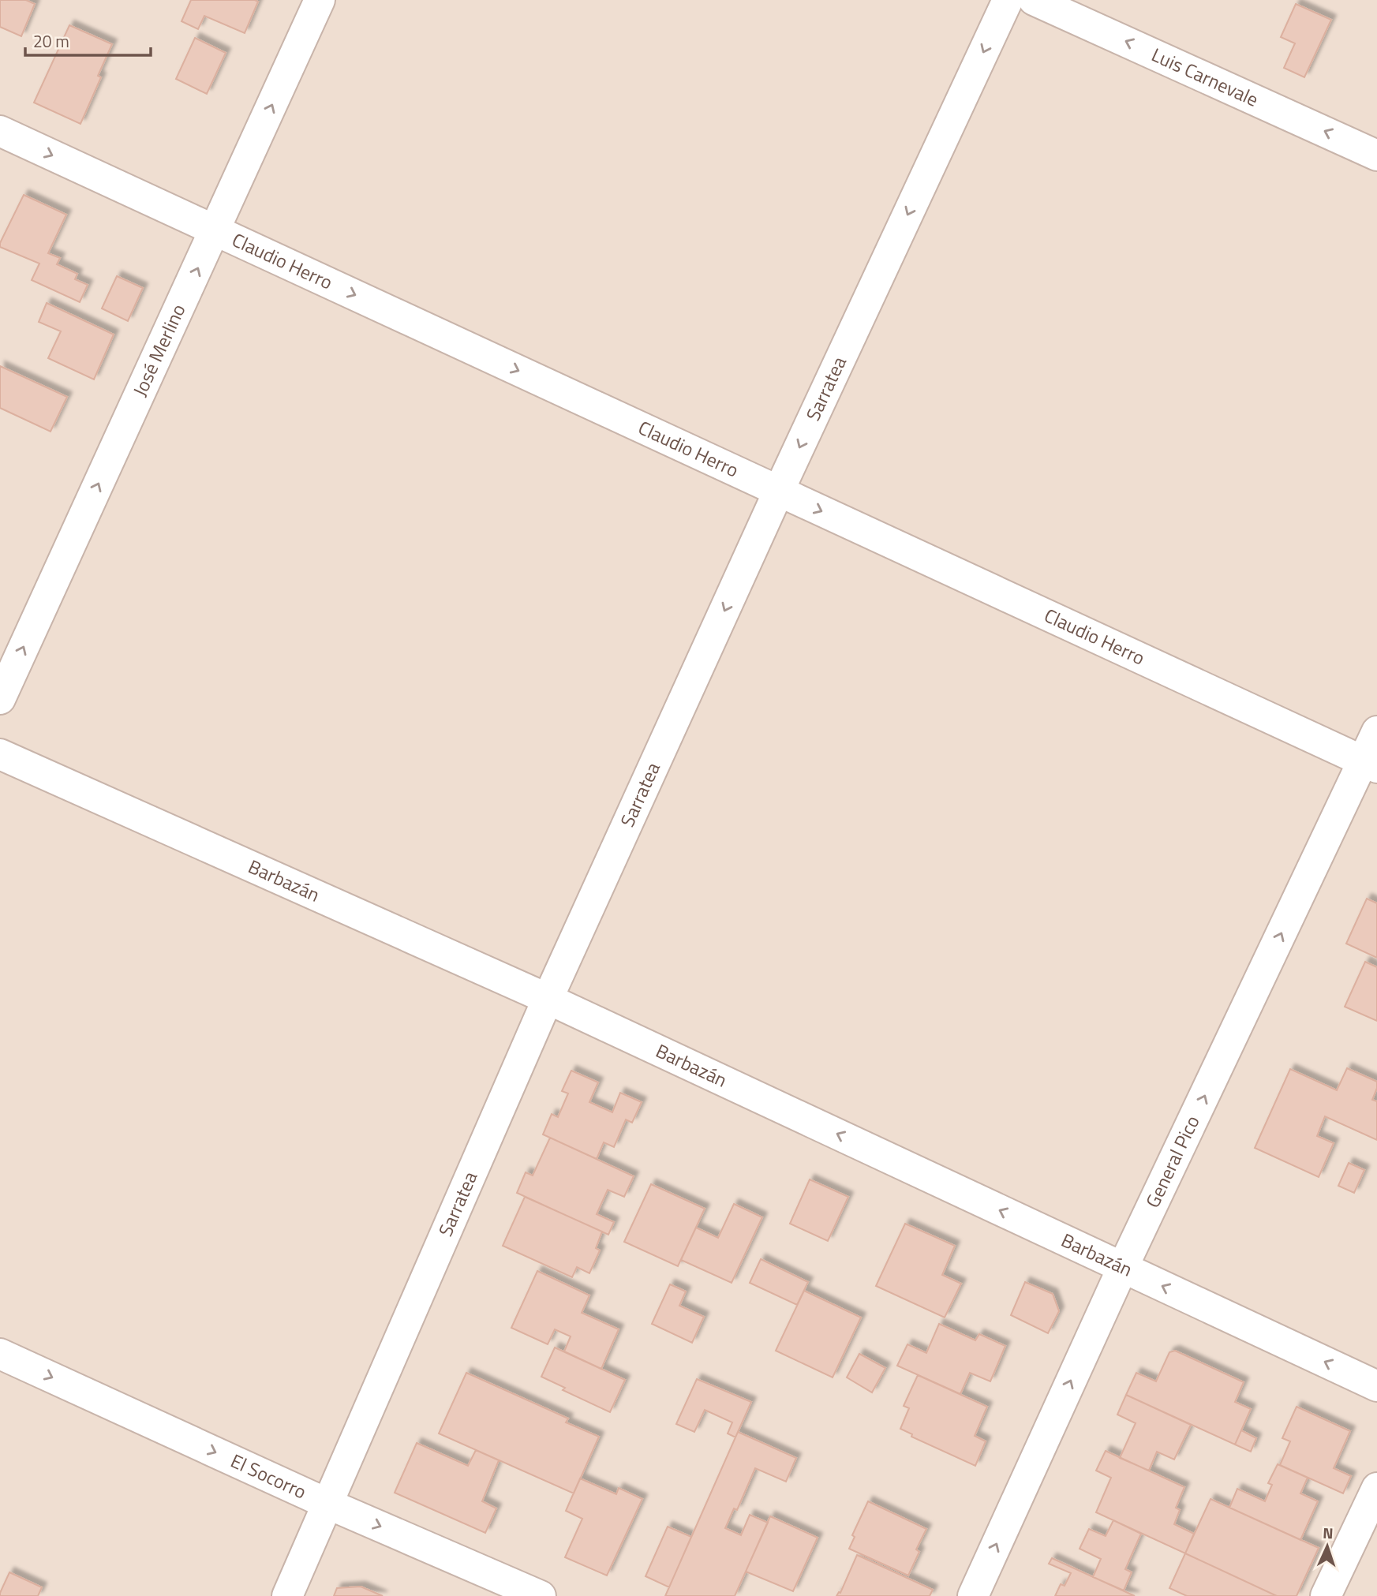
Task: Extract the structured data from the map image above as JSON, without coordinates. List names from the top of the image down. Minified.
{"streets":{"street":["Luis Carnevale","Claudio Herro","José Merlino","Sarratea","Barbazán","General Pico","El Socorro"]},"crossings":[["Claudio Herro","José Merlino"],["Claudio Herro","Sarratea"],["Claudio Herro","General Pico"],["Sarratea","Barbazán"],["Sarratea","El Socorro"],["Barbazán","General Pico"]],"one_way":["Luis Carnevale","Claudio Herro","José Merlino","Sarratea","Barbazán","General Pico","El Socorro"],"scale_bar":"20 m","north":"top"}
